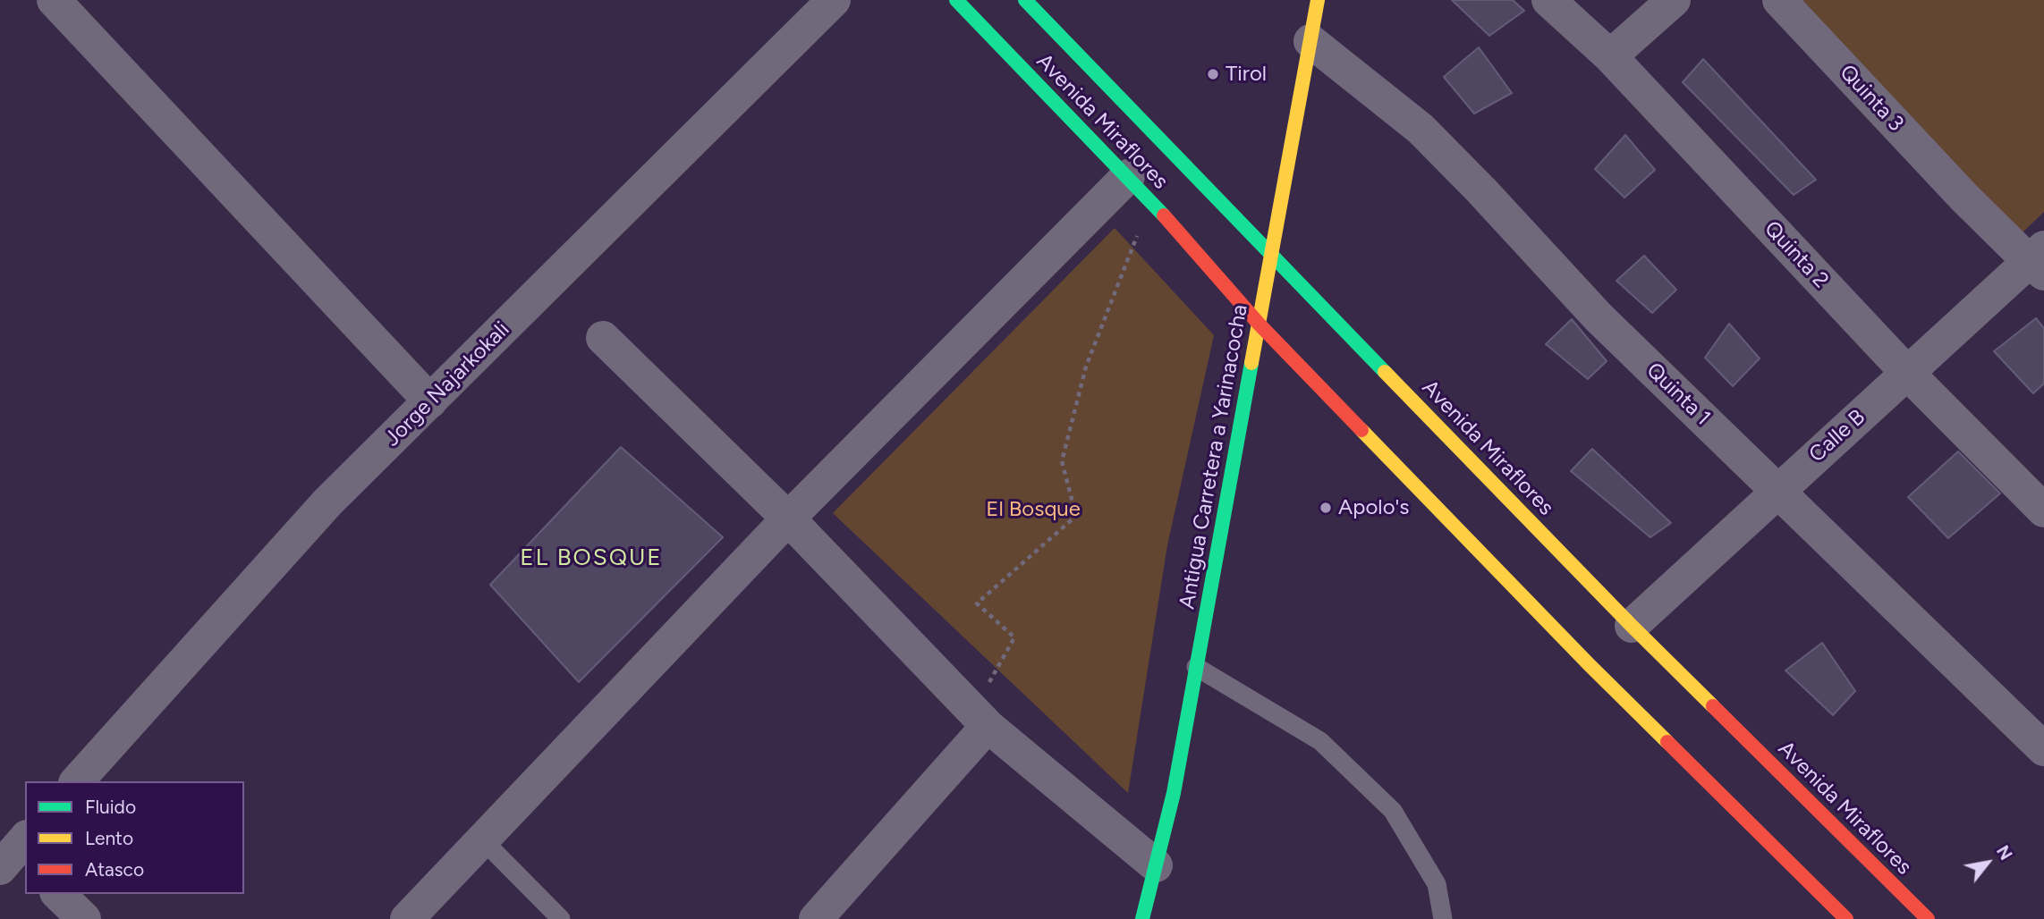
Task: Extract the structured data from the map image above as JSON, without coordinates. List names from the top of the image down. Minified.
{"streets":{"street":["Quinta 3","Avenida Miraflores","Quinta 2","Jorge Najarkokali","Quinta 1","Calle B","Antigua Carretera a Yarinacocha"]},"crossings":[["Quinta 3","Calle B"],["Avenida Miraflores","Calle B"],["Avenida Miraflores","Antigua Carretera a Yarinacocha"],["Quinta 2","Calle B"],["Quinta 1","Calle B"],["Quinta 1","Antigua Carretera a Yarinacocha"]],"districts":["EL BOSQUE"],"parks":["El Bosque"],"places":["Tirol","Apolo's"],"legend":["Fluido","Lento","Atasco"],"north":"top right"}
